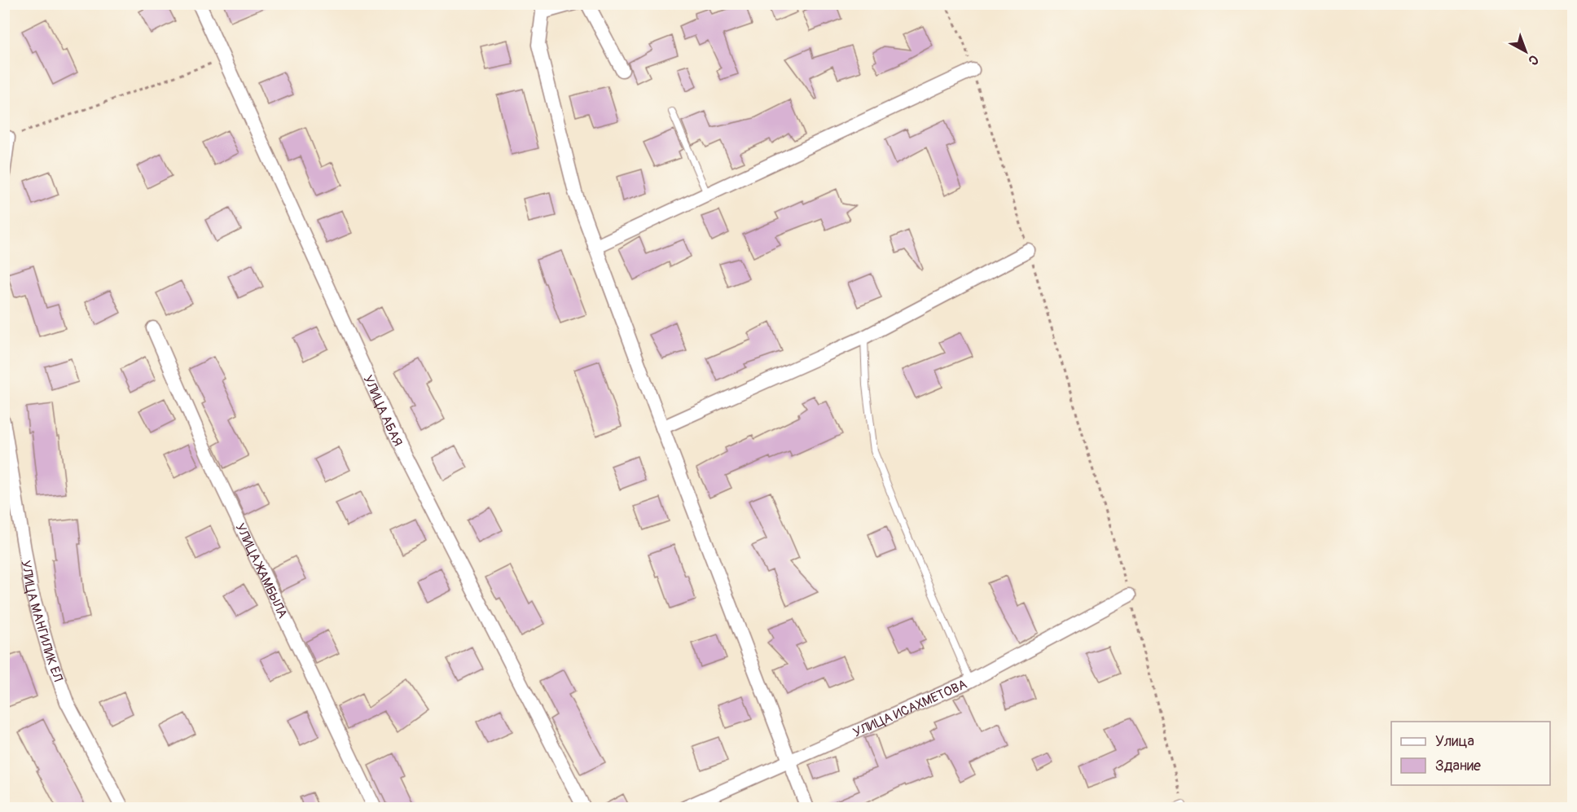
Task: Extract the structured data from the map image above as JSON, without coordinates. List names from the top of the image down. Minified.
{"streets":{"street":["УЛИЦА АБАЯ","УЛИЦА ЖАМБЫЛА","УЛИЦА МАНГИЛИК ЕЛ","УЛИЦА ИСАХМЕТОВА"]},"legend":["Улица","Здание"],"north":"bottom right"}
